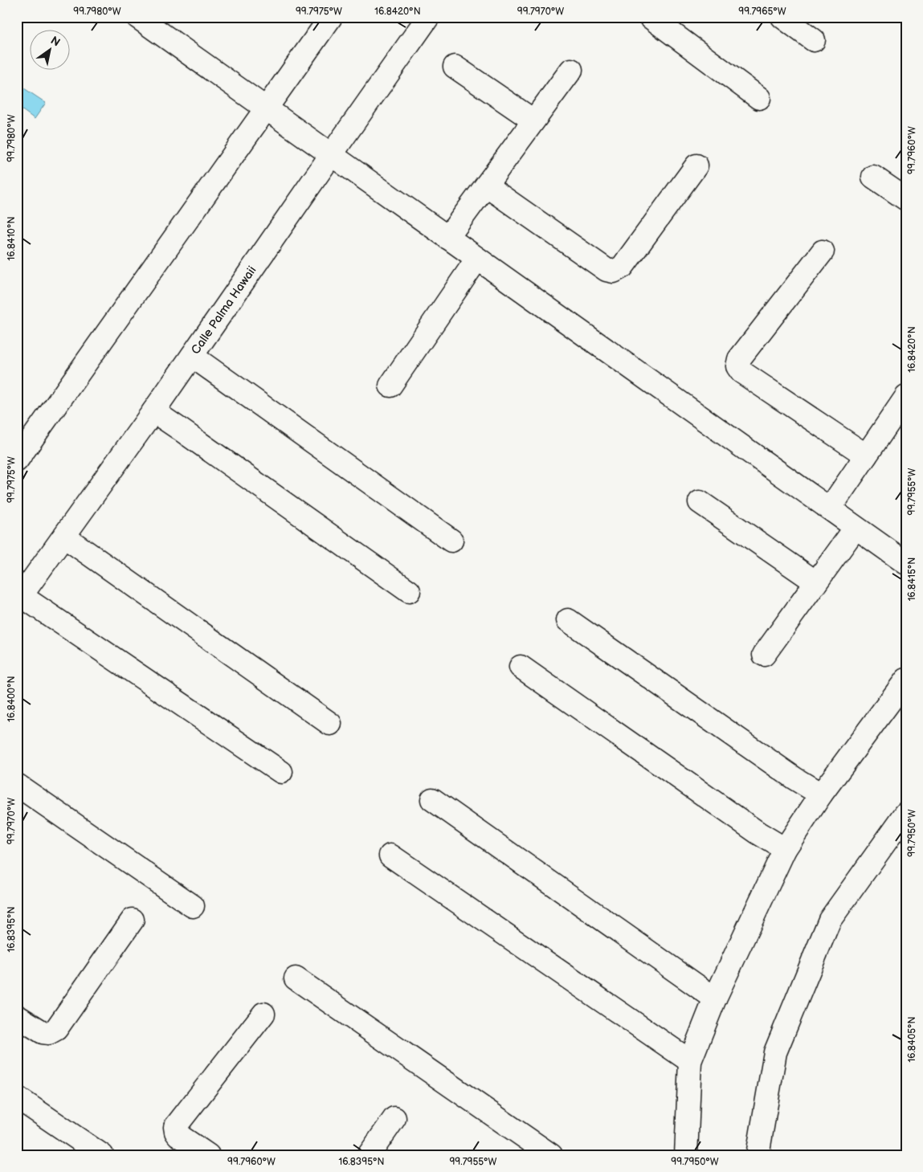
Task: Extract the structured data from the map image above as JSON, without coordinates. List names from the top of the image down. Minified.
{"streets":{"street":["Calle Palma Hawaii"]},"north":"top right","coordinates":["99.7980°W","99.7975°W","16.8420°N","99.7970°W","99.7965°W","99.7960°W","16.8410°N","99.7955°W","16.8415°N","16.8400°N","99.7950°W","16.8395°N","16.8405°N"]}
